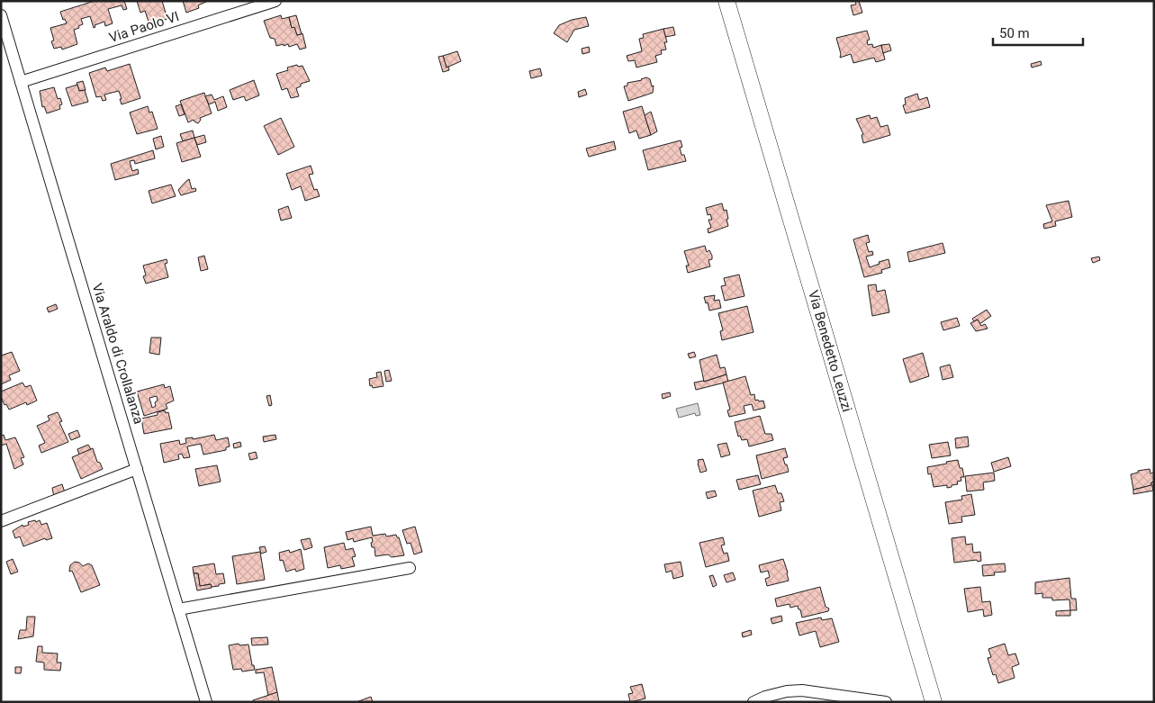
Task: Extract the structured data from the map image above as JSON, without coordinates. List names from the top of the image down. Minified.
{"streets":{"street":["Via Paolo VI","Via Benedetto Leuzzi","Via Araldo di Crollalanza"]},"crossings":[["Via Paolo VI","Via Araldo di Crollalanza"]],"scale_bar":"50 m"}
